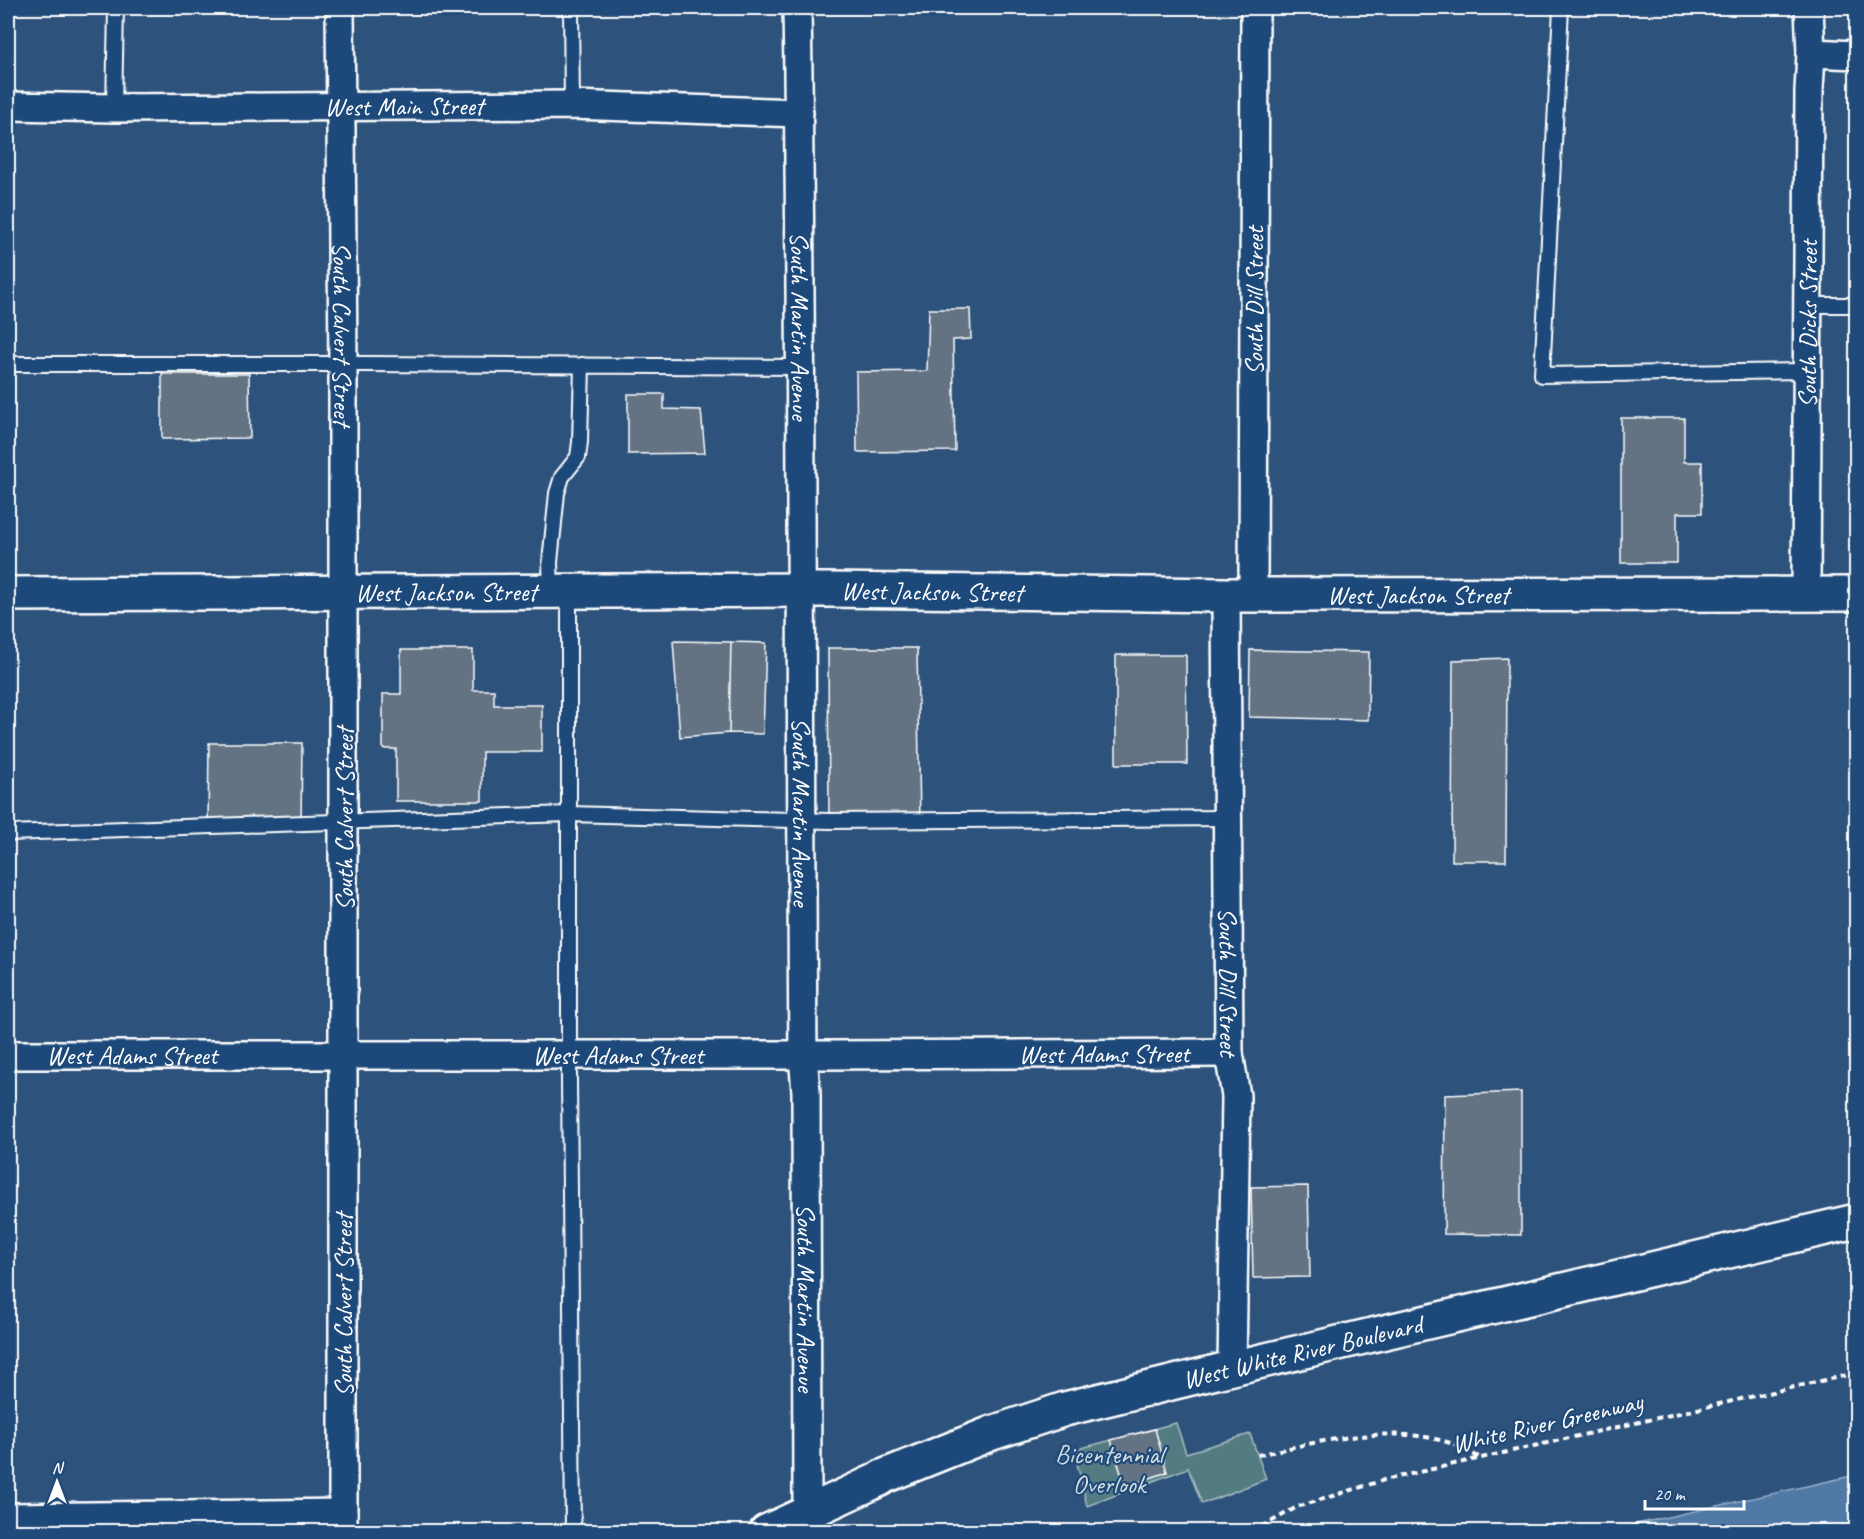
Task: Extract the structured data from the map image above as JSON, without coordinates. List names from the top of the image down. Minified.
{"streets":{"main road":["West Jackson Street","West White River Boulevard"],"street":["West Main Street","South Dill Street","South Dicks Street","South Martin Avenue","South Calvert Street","West Adams Street"],"path":["White River Greenway"]},"crossings":[["West Main Street","South Martin Avenue"],["West Main Street","South Calvert Street"],["South Dill Street","West Jackson Street"],["South Dill Street","West Adams Street"],["South Dill Street","West White River Boulevard"],["South Dicks Street","West Jackson Street"],["South Martin Avenue","West Jackson Street"],["South Martin Avenue","West Adams Street"],["South Martin Avenue","West White River Boulevard"],["South Calvert Street","West Jackson Street"],["South Calvert Street","West Adams Street"]],"parks":["Bicentennial Overlook"],"scale_bar":"20 m","north":"top"}
